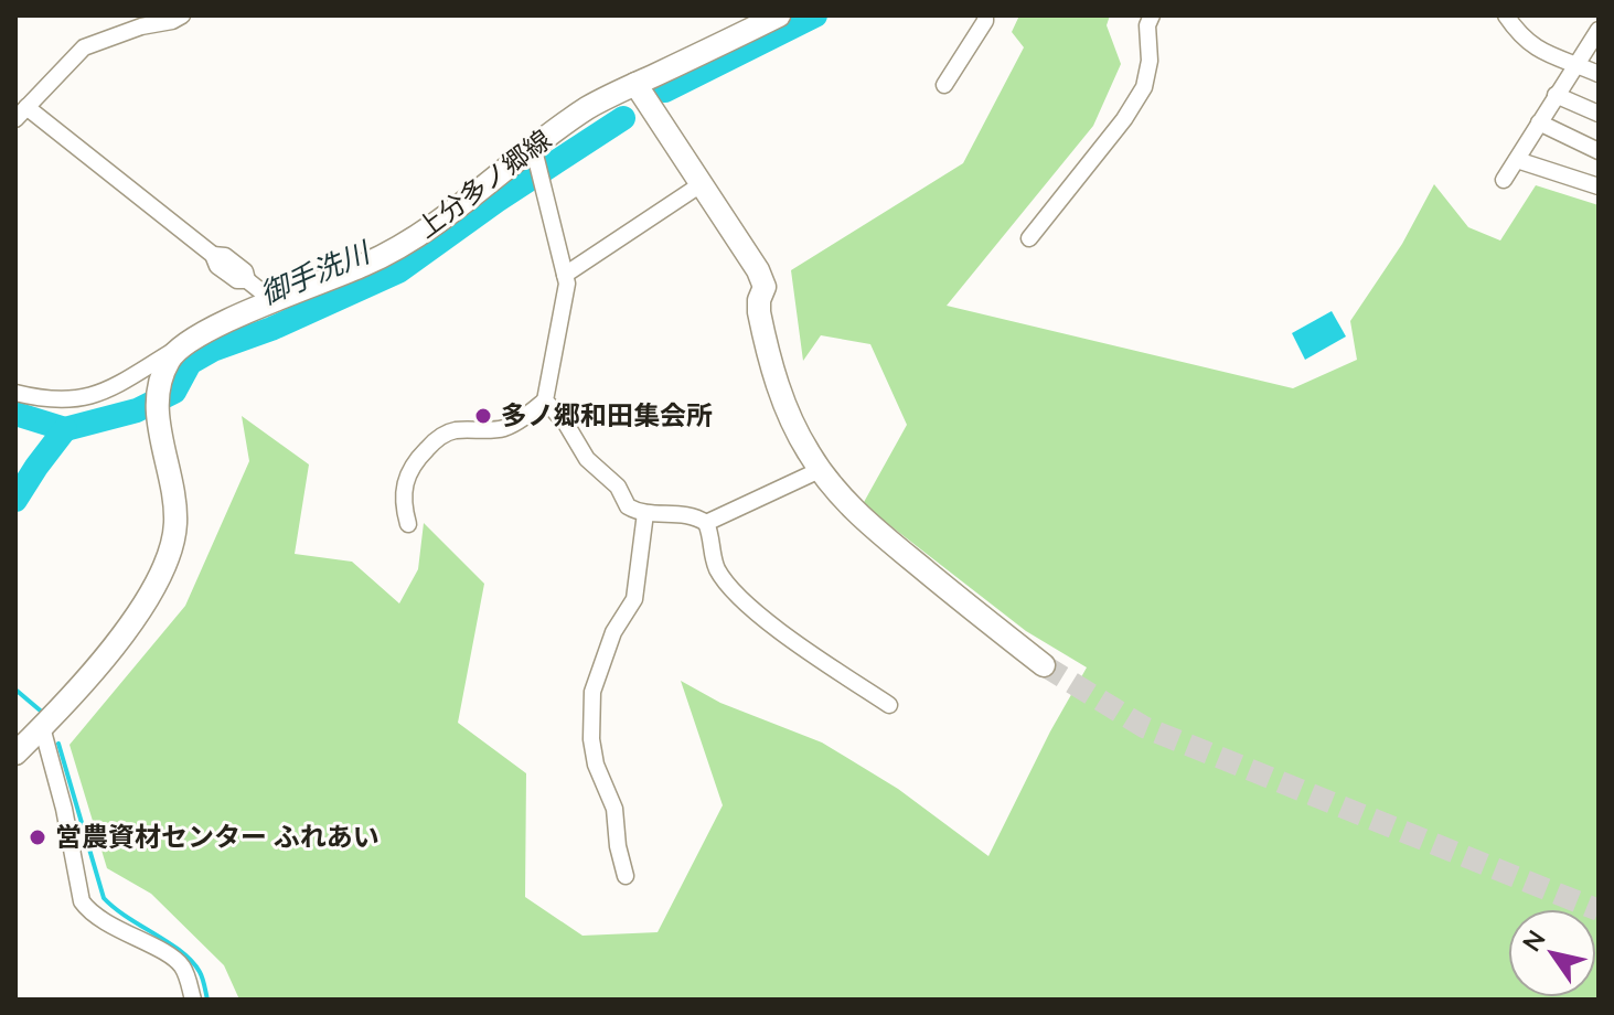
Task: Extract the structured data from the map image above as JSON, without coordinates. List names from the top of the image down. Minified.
{"streets":{"main road":["上分多ノ郷線"]},"water":["御手洗川"],"places":["多ノ郷和田集会所","営農資材センター ふれあい"],"north":"top left"}
